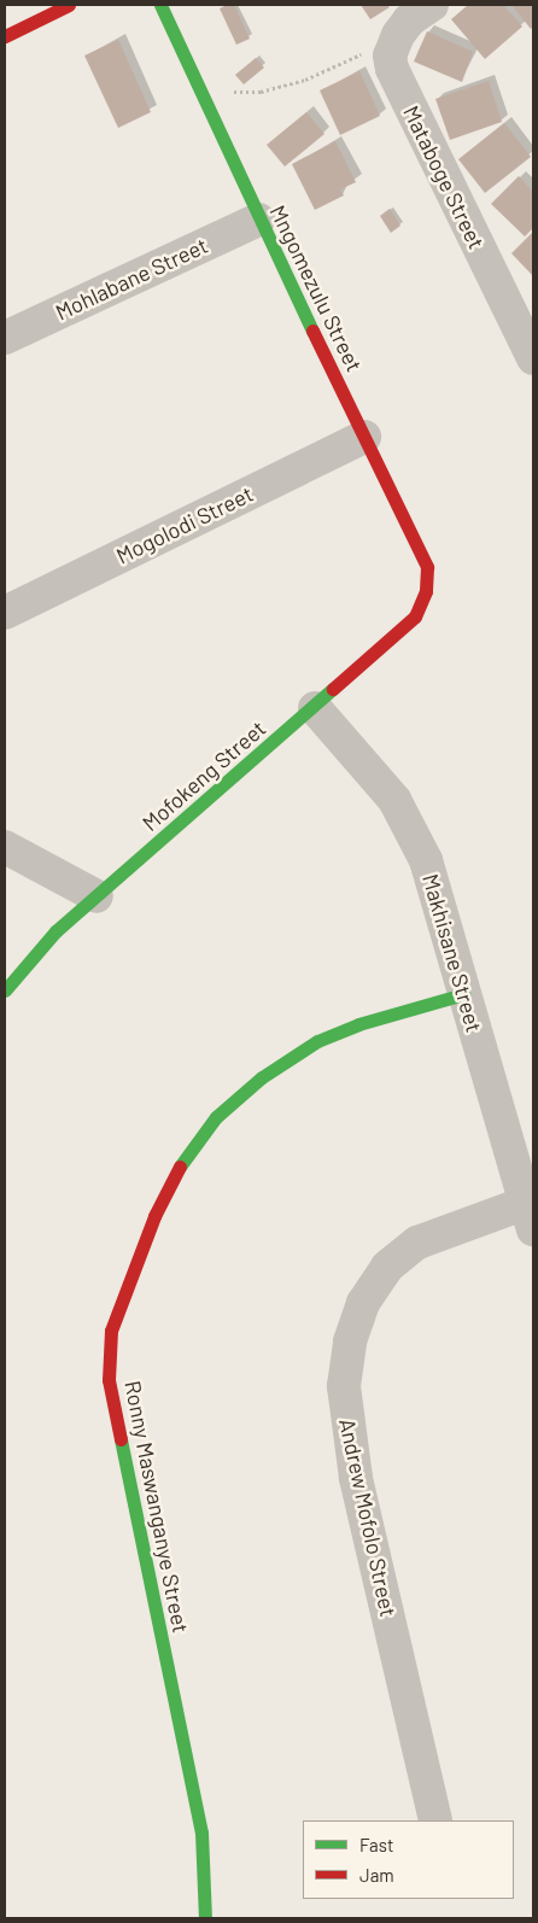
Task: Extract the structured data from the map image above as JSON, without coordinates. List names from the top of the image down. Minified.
{"streets":{"street":["Mataboge Street","Mohlabane Street","Mngomezulu Street","Mogolodi Street","Mofokeng Street","Makhisane Street","Ronny Maswanganye Street","Andrew Mofolo Street"]},"crossings":[["Mohlabane Street","Mngomezulu Street"],["Mngomezulu Street","Mogolodi Street"],["Mngomezulu Street","Mofokeng Street"],["Mofokeng Street","Makhisane Street"],["Makhisane Street","Ronny Maswanganye Street"],["Makhisane Street","Andrew Mofolo Street"]],"legend":["Fast","Jam"]}
